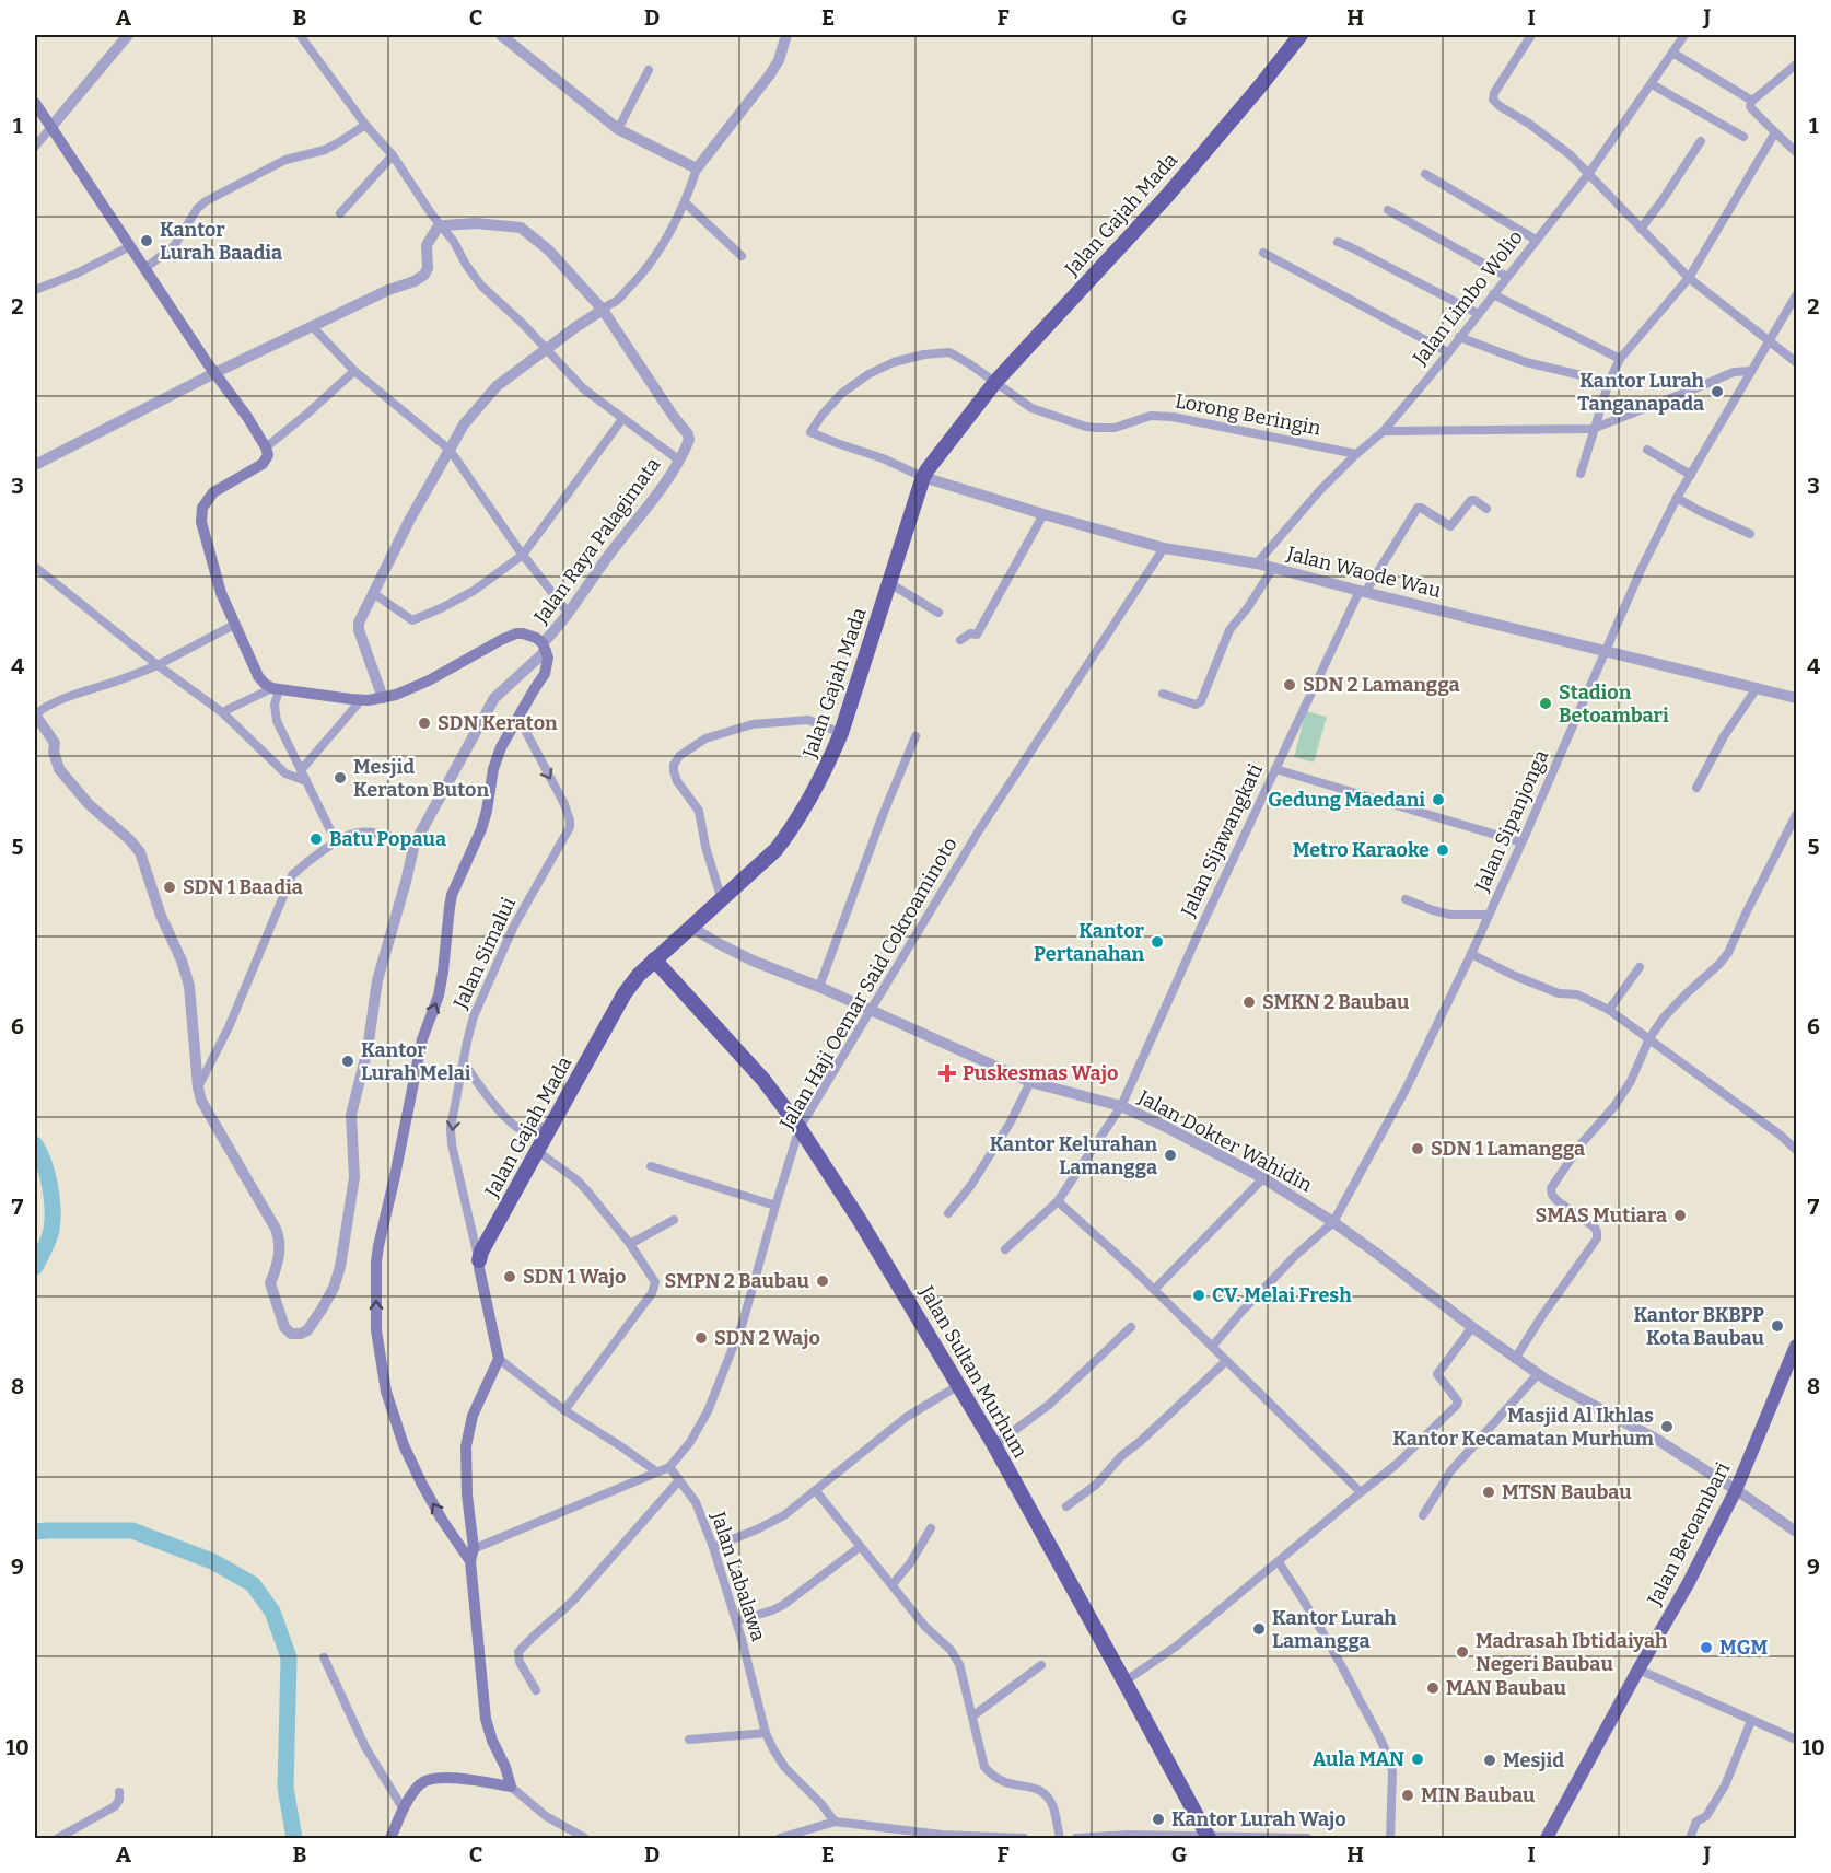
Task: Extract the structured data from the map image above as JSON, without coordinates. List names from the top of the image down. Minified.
{"streets":{"highway":["Jalan Gajah Mada","Jalan Sultan Murhum"],"main road":["Jalan Betoambari"],"street":["Jalan Limbo Wolio","Lorong Beringin","Jalan Raya Palagimata","Jalan Waode Wau","Jalan Sipanjonga","Jalan Sijawangkati","Jalan Simalui","Jalan Haji Oemar Said Cokroaminoto","Jalan Dokter Wahidin","Jalan Labalawa"]},"crossings":[["Jalan Gajah Mada","Lorong Beringin"],["Jalan Gajah Mada","Jalan Waode Wau"],["Jalan Gajah Mada","Jalan Simalui"],["Jalan Gajah Mada","Jalan Dokter Wahidin"],["Jalan Gajah Mada","Jalan Sultan Murhum"],["Jalan Limbo Wolio","Lorong Beringin"],["Jalan Limbo Wolio","Jalan Waode Wau"],["Lorong Beringin","Jalan Waode Wau"],["Jalan Waode Wau","Jalan Sipanjonga"],["Jalan Waode Wau","Jalan Sijawangkati"],["Jalan Waode Wau","Jalan Haji Oemar Said Cokroaminoto"],["Jalan Sipanjonga","Jalan Dokter Wahidin"],["Jalan Sijawangkati","Jalan Dokter Wahidin"],["Jalan Haji Oemar Said Cokroaminoto","Jalan Dokter Wahidin"],["Jalan Haji Oemar Said Cokroaminoto","Jalan Sultan Murhum"],["Jalan Haji Oemar Said Cokroaminoto","Jalan Labalawa"],["Jalan Dokter Wahidin","Jalan Betoambari"]],"one_way":["Jalan Simalui"],"places":{"other":["Kantor Lurah Baadia","Kantor Lurah Tanganapada","SDN 2 Lamangga","Stadion Betoambari","SDN Keraton","Mesjid Keraton Buton","Gedung Maedani","Batu Popaua","Metro Karaoke","SDN 1 Baadia","Kantor Pertanahan","SMKN 2 Baubau","Kantor Lurah Melai","SDN 1 Lamangga","Kantor Kelurahan Lamangga","SMAS Mutiara","SDN 1 Wajo","SMPN 2 Baubau","CV. Melai Fresh","Kantor BKBPP Kota Baubau","SDN 2 Wajo","Masjid Al Ikhlas Kantor Kecamatan Murhum","MTSN Baubau","Kantor Lurah Lamangga","MGM","Madrasah Ibtidaiyah Negeri Baubau","MAN Baubau","Aula MAN","Mesjid","MIN Baubau","Kantor Lurah Wajo"],"health":["Puskesmas Wajo"]},"grid":{"columns":["A","B","C","D","E","F","G","H","I","J"],"rows":["1","2","3","4","5","6","7","8","9","10"]}}
